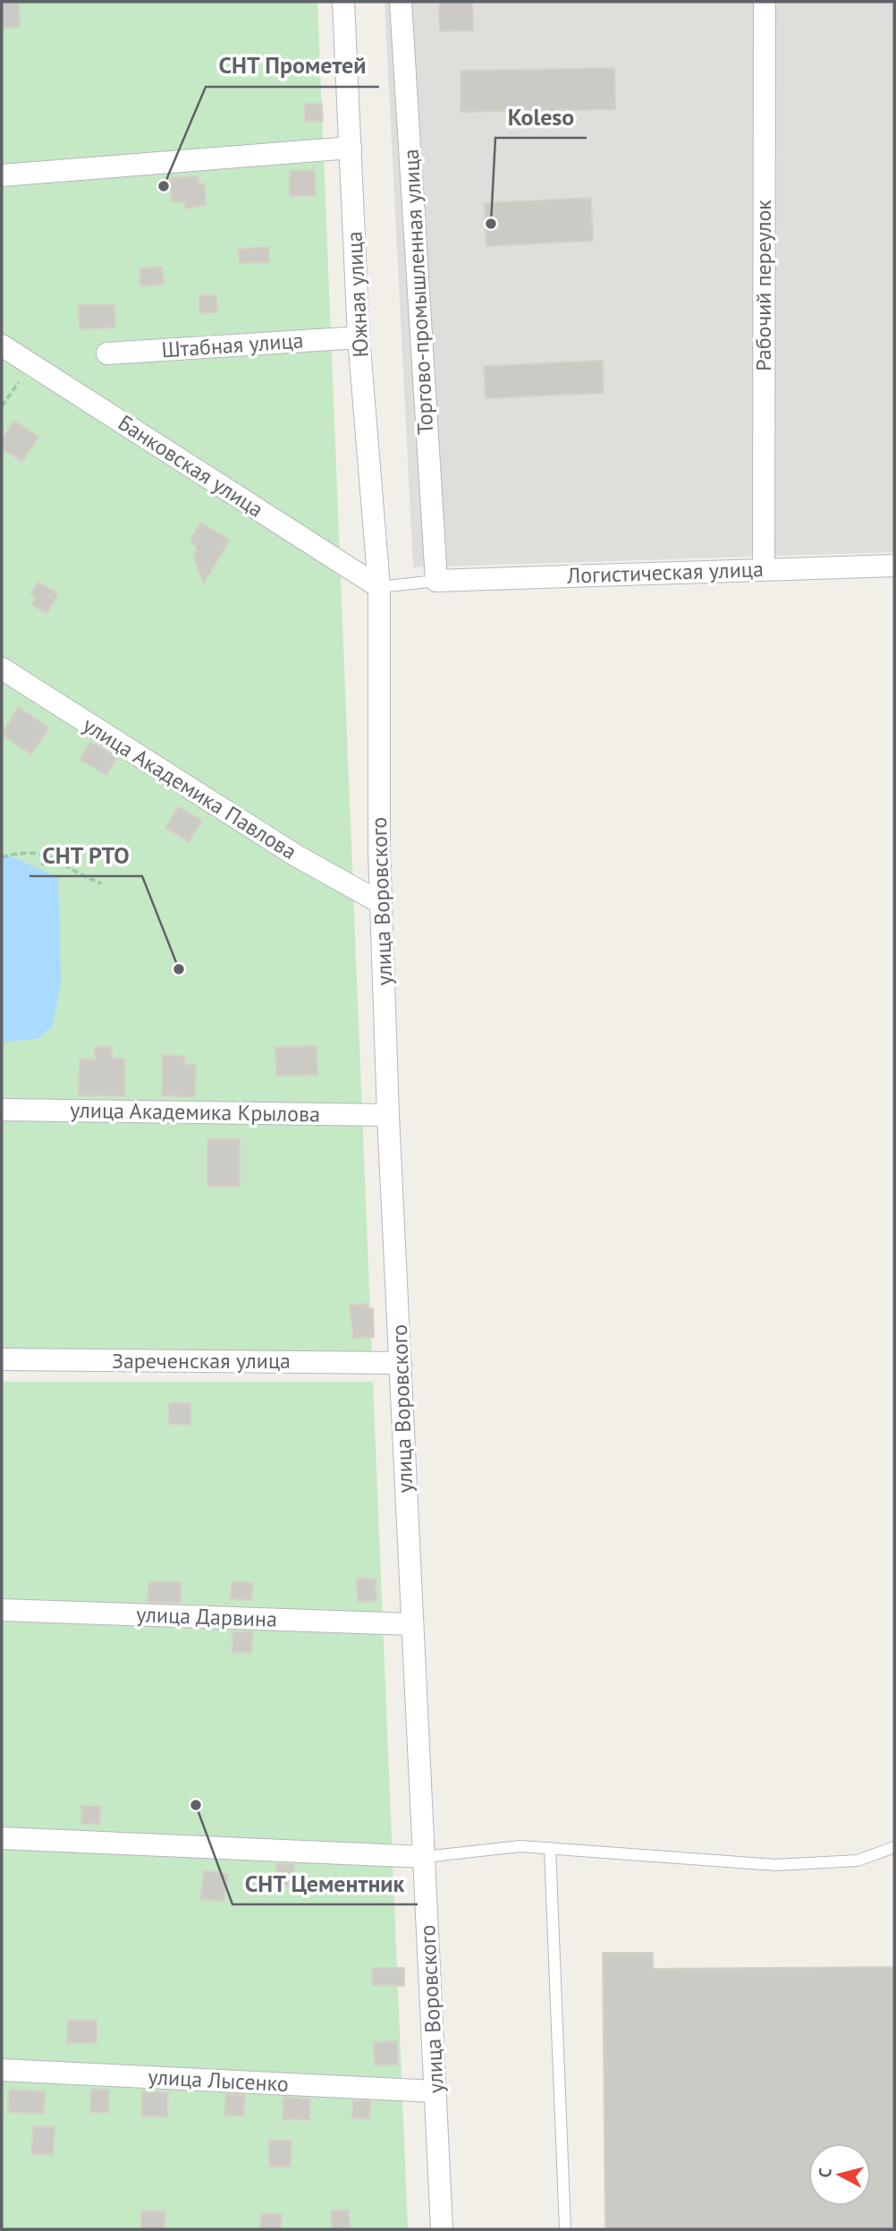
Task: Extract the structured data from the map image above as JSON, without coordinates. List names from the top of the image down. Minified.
{"streets":{"street":["Рабочий переулок","Торгово-промышленная улица","Южная улица","Штабная улица","Банковская улица","Логистическая улица","улица Академика Павлова","улица Воровского","улица Академика Крылова","Зареченская улица","улица Дарвина","улица Лысенко"]},"crossings":[["Рабочий переулок","Логистическая улица"],["Торгово-промышленная улица","Логистическая улица"],["Южная улица","Штабная улица"],["Южная улица","Банковская улица"],["Южная улица","улица Воровского"],["Банковская улица","улица Воровского"],["улица Академика Павлова","улица Воровского"],["улица Воровского","улица Академика Крылова"],["улица Воровского","Зареченская улица"],["улица Воровского","улица Дарвина"],["улица Воровского","улица Лысенко"]],"places":["СНТ Прометей","Koleso","СНТ РТО","СНТ Цементник"],"north":"left"}
